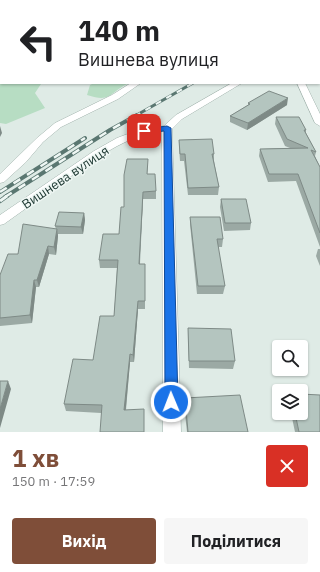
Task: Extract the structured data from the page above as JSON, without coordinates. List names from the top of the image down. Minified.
{"streets":{"street":["Вишнева вулиця"]},"page":{"turn":["140 m","Вишнева вулиця"],"heading":["1 хв","150 m · 17:59"],"buttons":["Вихід","Поділитися"]}}
